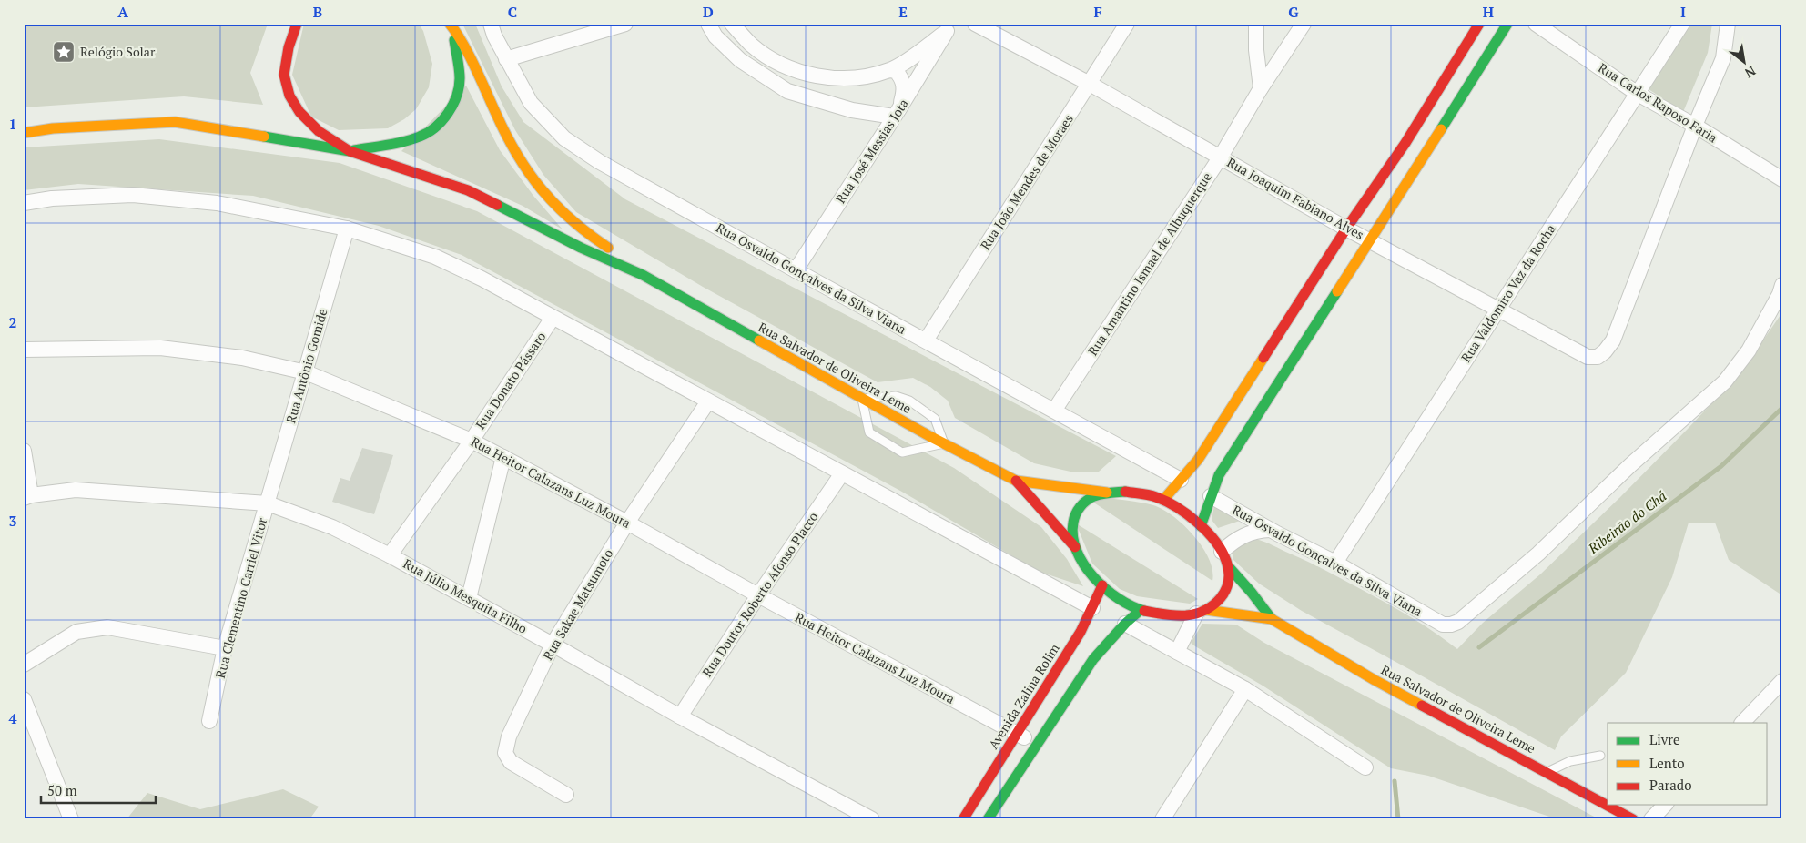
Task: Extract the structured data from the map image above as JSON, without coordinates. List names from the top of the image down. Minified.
{"streets":{"main road":["Rua Salvador de Oliveira Leme","Avenida Zalina Rolim"],"street":["Rua Carlos Raposo Faria","Rua José Messias Jota","Rua João Mendes de Moraes","Rua Joaquim Fabiano Alves","Rua Amantino Ismael de Albuquerque","Rua Osvaldo Gonçalves da Silva Viana","Rua Valdomiro Vaz da Rocha","Rua Antônio Gomide","Rua Donato Pássaro","Rua Heitor Calazans Luz Moura","Rua Doutor Roberto Afonso Placco","Rua Júlio Mesquita Filho","Rua Clementino Carriel Vitor","Rua Sakae Matsumoto"]},"crossings":[["Rua Carlos Raposo Faria","Rua Joaquim Fabiano Alves"],["Rua Carlos Raposo Faria","Rua Valdomiro Vaz da Rocha"],["Rua José Messias Jota","Rua Osvaldo Gonçalves da Silva Viana"],["Rua João Mendes de Moraes","Rua Joaquim Fabiano Alves"],["Rua João Mendes de Moraes","Rua Osvaldo Gonçalves da Silva Viana"],["Rua Joaquim Fabiano Alves","Rua Amantino Ismael de Albuquerque"],["Rua Joaquim Fabiano Alves","Rua Valdomiro Vaz da Rocha"],["Rua Amantino Ismael de Albuquerque","Rua Osvaldo Gonçalves da Silva Viana"],["Rua Osvaldo Gonçalves da Silva Viana","Rua Valdomiro Vaz da Rocha"],["Rua Antônio Gomide","Rua Heitor Calazans Luz Moura"],["Rua Antônio Gomide","Rua Júlio Mesquita Filho"],["Rua Antônio Gomide","Rua Clementino Carriel Vitor"],["Rua Donato Pássaro","Rua Heitor Calazans Luz Moura"],["Rua Donato Pássaro","Rua Júlio Mesquita Filho"],["Rua Heitor Calazans Luz Moura","Rua Doutor Roberto Afonso Placco"],["Rua Heitor Calazans Luz Moura","Rua Sakae Matsumoto"],["Rua Heitor Calazans Luz Moura","Avenida Zalina Rolim"],["Rua Doutor Roberto Afonso Placco","Rua Júlio Mesquita Filho"],["Rua Júlio Mesquita Filho","Rua Clementino Carriel Vitor"],["Rua Júlio Mesquita Filho","Rua Sakae Matsumoto"]],"water":["Ribeirão do Chá"],"places":{"place":["Relógio Solar"]},"legend":["Livre","Lento","Parado"],"scale_bar":"50 m","north":"bottom right","grid":{"columns":["A","B","C","D","E","F","G","H","I"],"rows":["1","2","3","4"]}}
